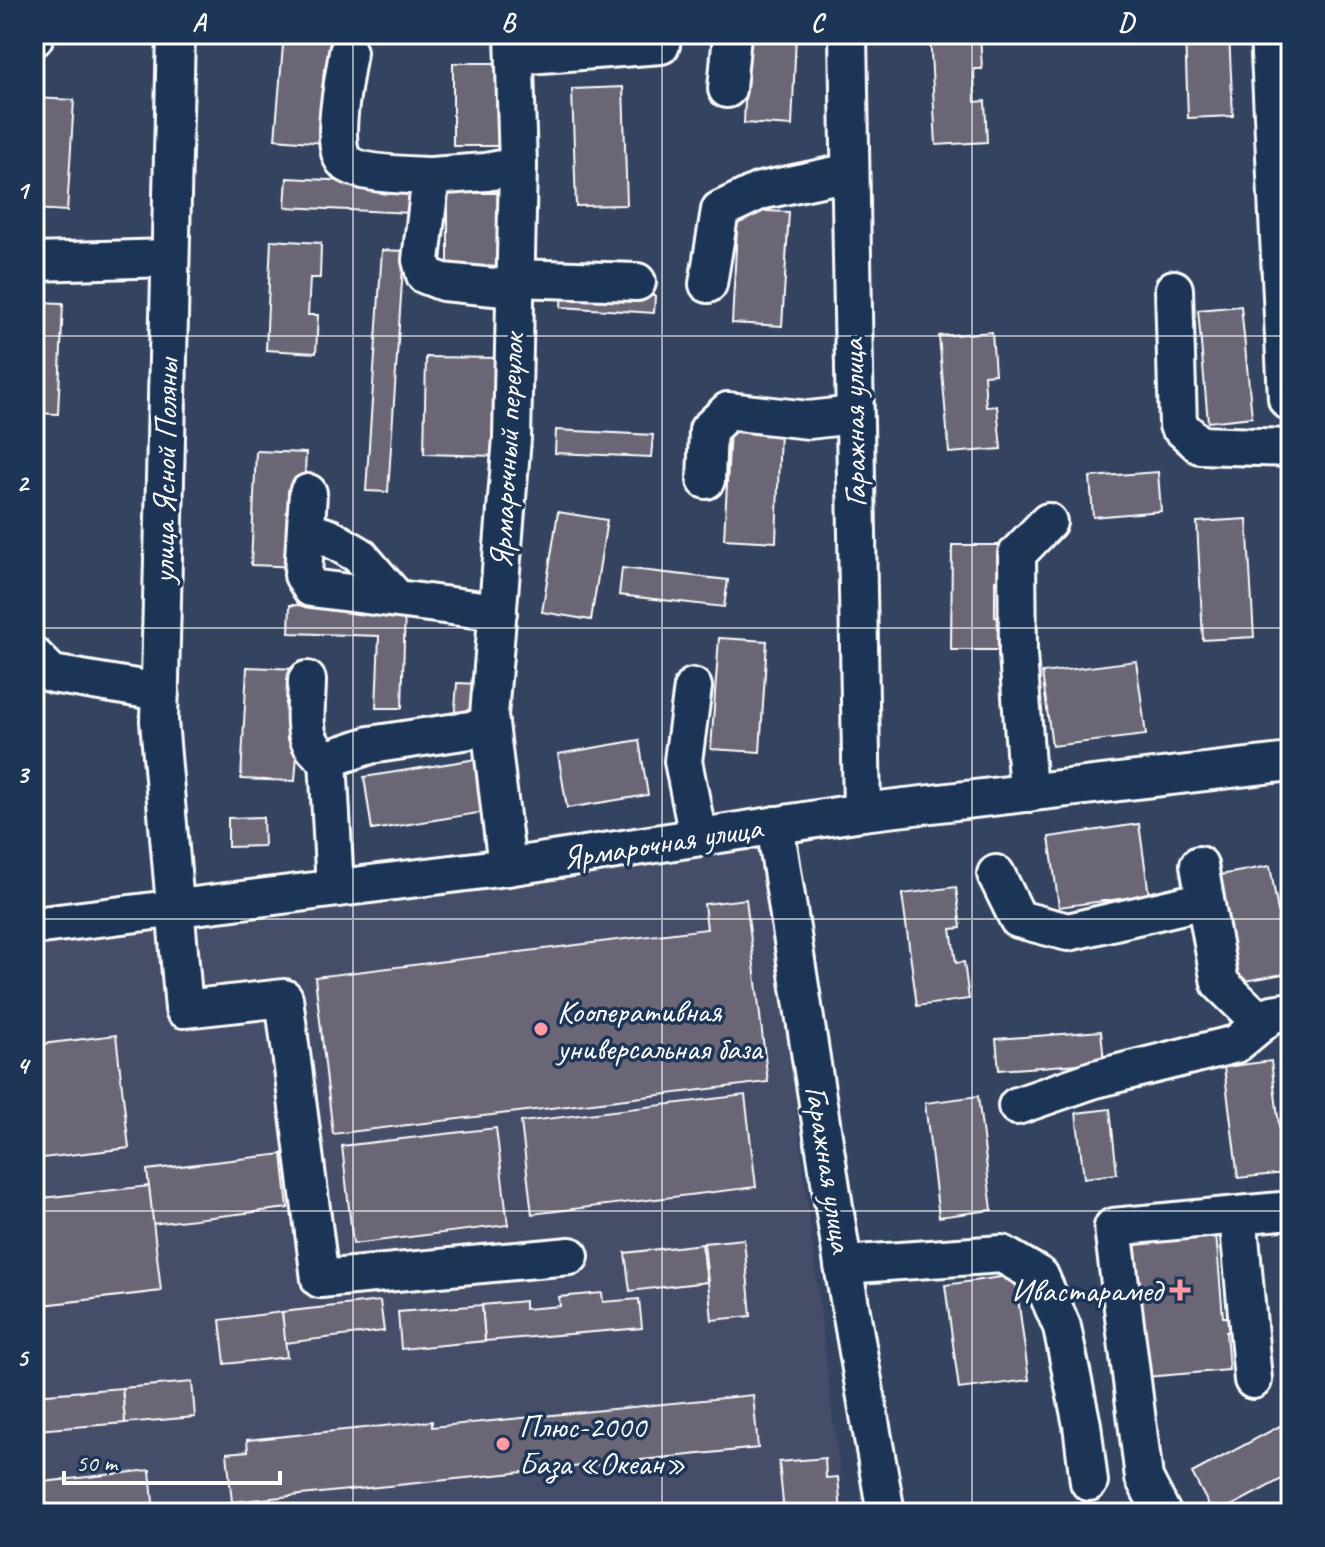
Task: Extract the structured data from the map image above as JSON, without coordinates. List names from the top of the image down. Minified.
{"streets":{"street":["Гаражная улица","Ярмарочный переулок","улица Ясной Поляны","Ярмарочная улица"]},"crossings":[["Гаражная улица","Ярмарочная улица"],["Ярмарочный переулок","Ярмарочная улица"],["улица Ясной Поляны","Ярмарочная улица"]],"places":{"other":["Кооперативная универсальная база","Плюс-2000 База «Океан»"],"health":["Ивастарамед"]},"scale_bar":"50 m","grid":{"columns":["A","B","C","D"],"rows":["1","2","3","4","5"]}}
